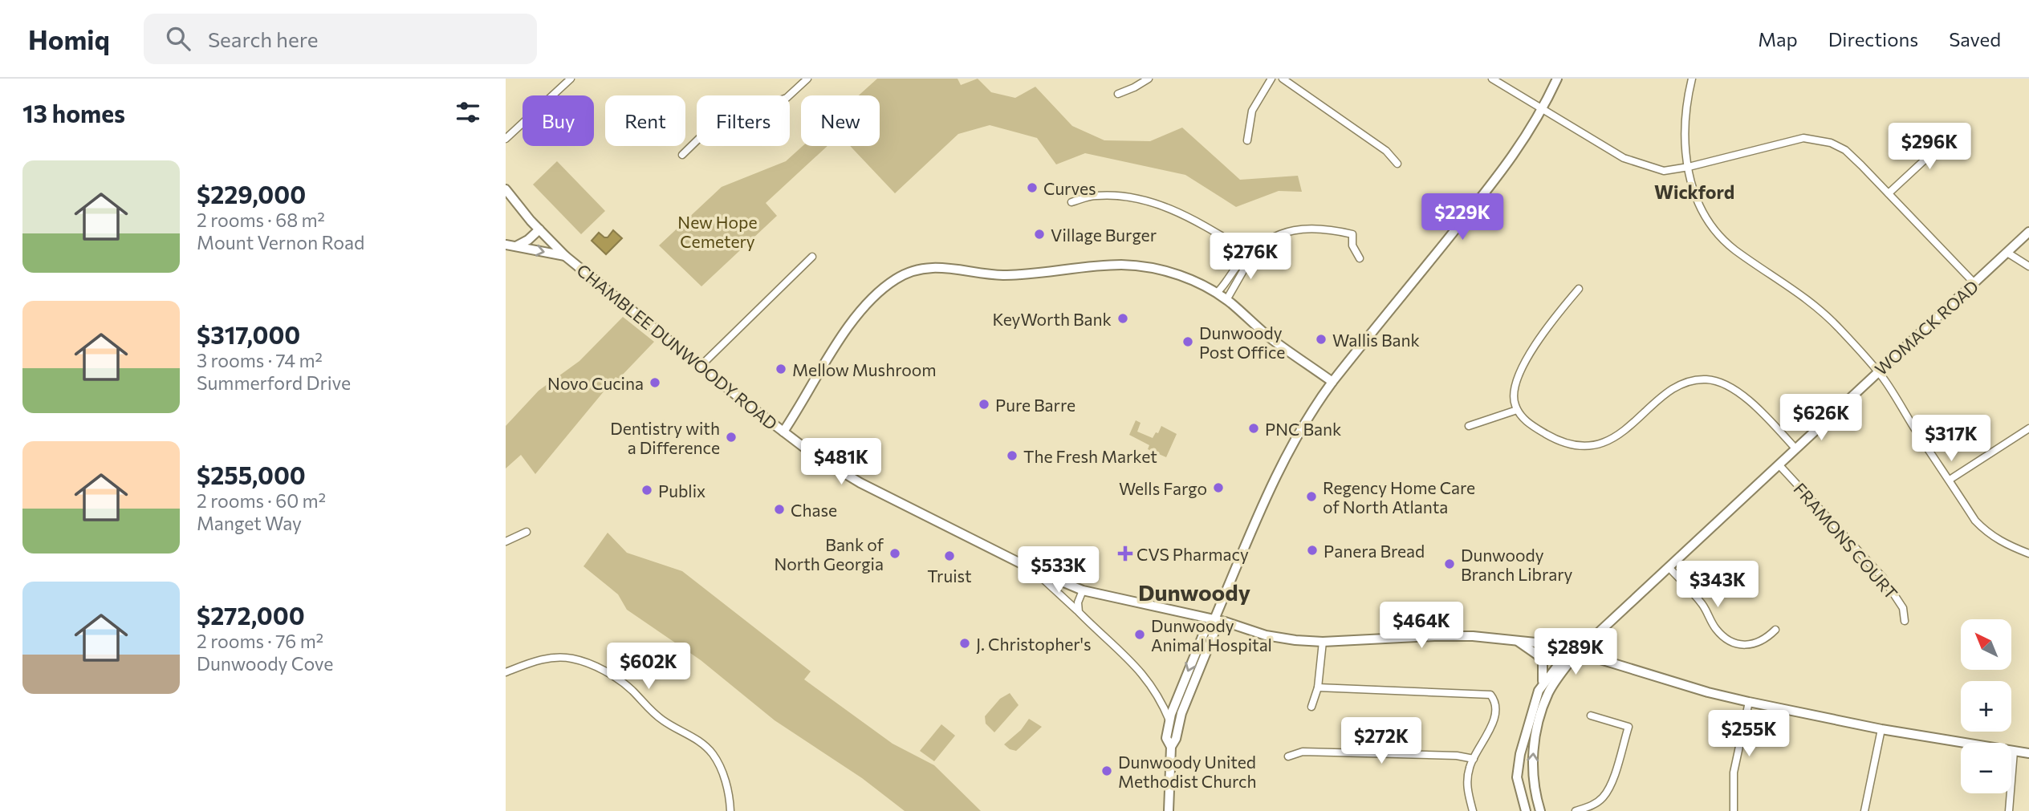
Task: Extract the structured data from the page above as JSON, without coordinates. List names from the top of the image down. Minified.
{"streets":{"street":["WOMACK ROAD","CHAMBLEE DUNWOODY ROAD","FRAMONS COURT"]},"crossings":[["WOMACK ROAD","CHAMBLEE DUNWOODY ROAD"],["WOMACK ROAD","FRAMONS COURT"]],"districts":["Wickford","Dunwoody"],"parks":["New Hope Cemetery"],"places":{"other":["Curves","Village Burger","KeyWorth Bank","Wallis Bank","Dunwoody Post Office","Mellow Mushroom","Novo Cucina","Pure Barre","PNC Bank","Dentistry with a Difference","The Fresh Market","Wells Fargo","Publix","Regency Home Care of North Atlanta","Chase","Panera Bread","Bank of North Georgia","Truist","Dunwoody Branch Library","Dunwoody Animal Hospital","J. Christopher's","Dunwoody United Methodist Church"],"health":["CVS Pharmacy"]},"north":"top left","page":{"header":"Homiq","search":"Search here","nav":["Map","Directions","Saved"],"heading":"13 homes","chip":["Buy","Rent","Filters","New"],"price":["$296K","$229K","$276K","$626K","$317K","$481K","$533K","$343K","$464K","$289K","$602K","$255K","$272K"],"list":[{"name":"$229,000","note":"2 rooms · 68 m² · Mount Vernon Road"},{"name":"$317,000","note":"3 rooms · 74 m² · Summerford Drive"},{"name":"$255,000","note":"2 rooms · 60 m² · Manget Way"},{"name":"$272,000","note":"2 rooms · 76 m² · Dunwoody Cove"}],"map_buttons":["+","−"]}}
